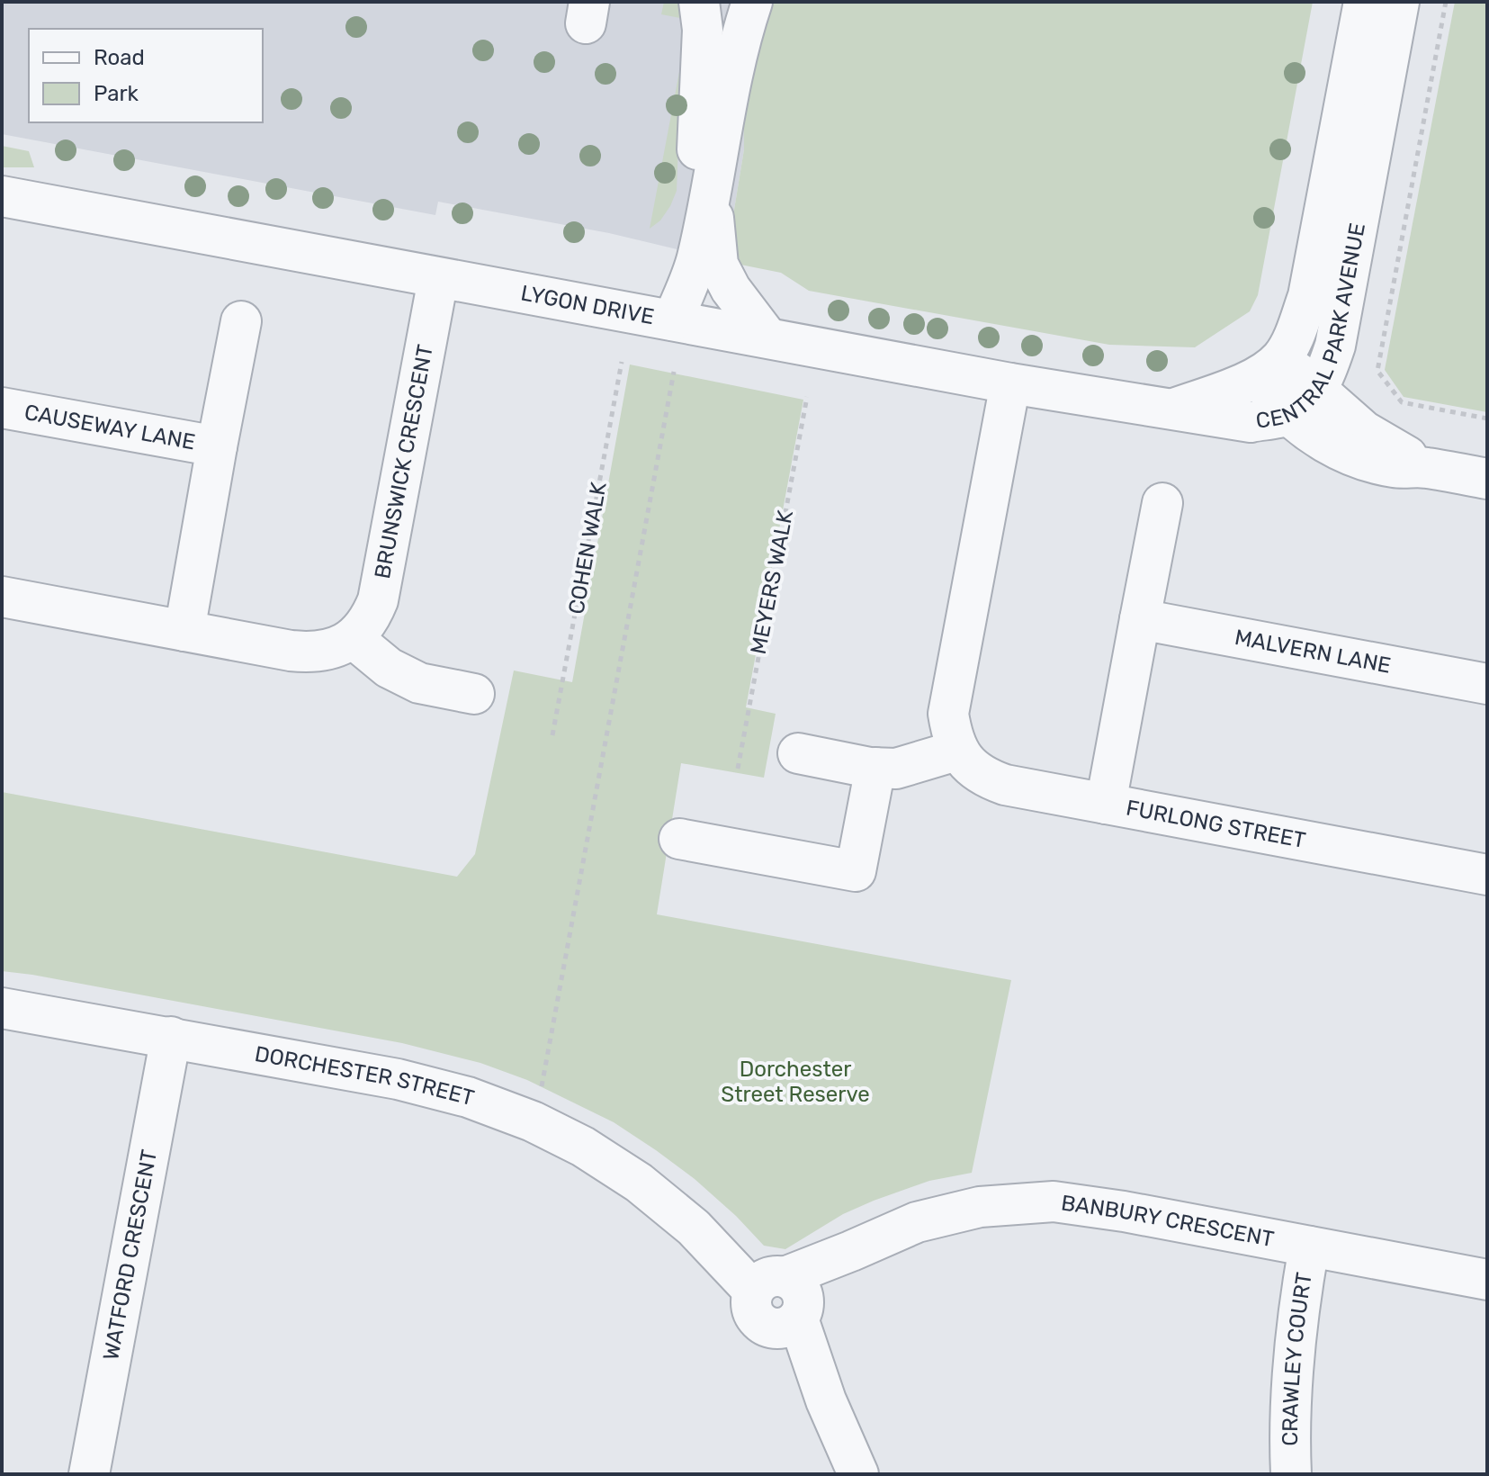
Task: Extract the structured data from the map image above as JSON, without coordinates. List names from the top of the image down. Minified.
{"streets":{"street":["LYGON DRIVE","CENTRAL PARK AVENUE","CAUSEWAY LANE","BRUNSWICK CRESCENT","MALVERN LANE","FURLONG STREET","DORCHESTER STREET","BANBURY CRESCENT","WATFORD CRESCENT","CRAWLEY COURT"],"path":["COHEN WALK","MEYERS WALK"]},"crossings":[["LYGON DRIVE","CENTRAL PARK AVENUE"],["LYGON DRIVE","BRUNSWICK CRESCENT"],["DORCHESTER STREET","BANBURY CRESCENT"],["DORCHESTER STREET","WATFORD CRESCENT"],["BANBURY CRESCENT","CRAWLEY COURT"]],"parks":["Dorchester Street Reserve"],"legend":["Road","Park"]}
